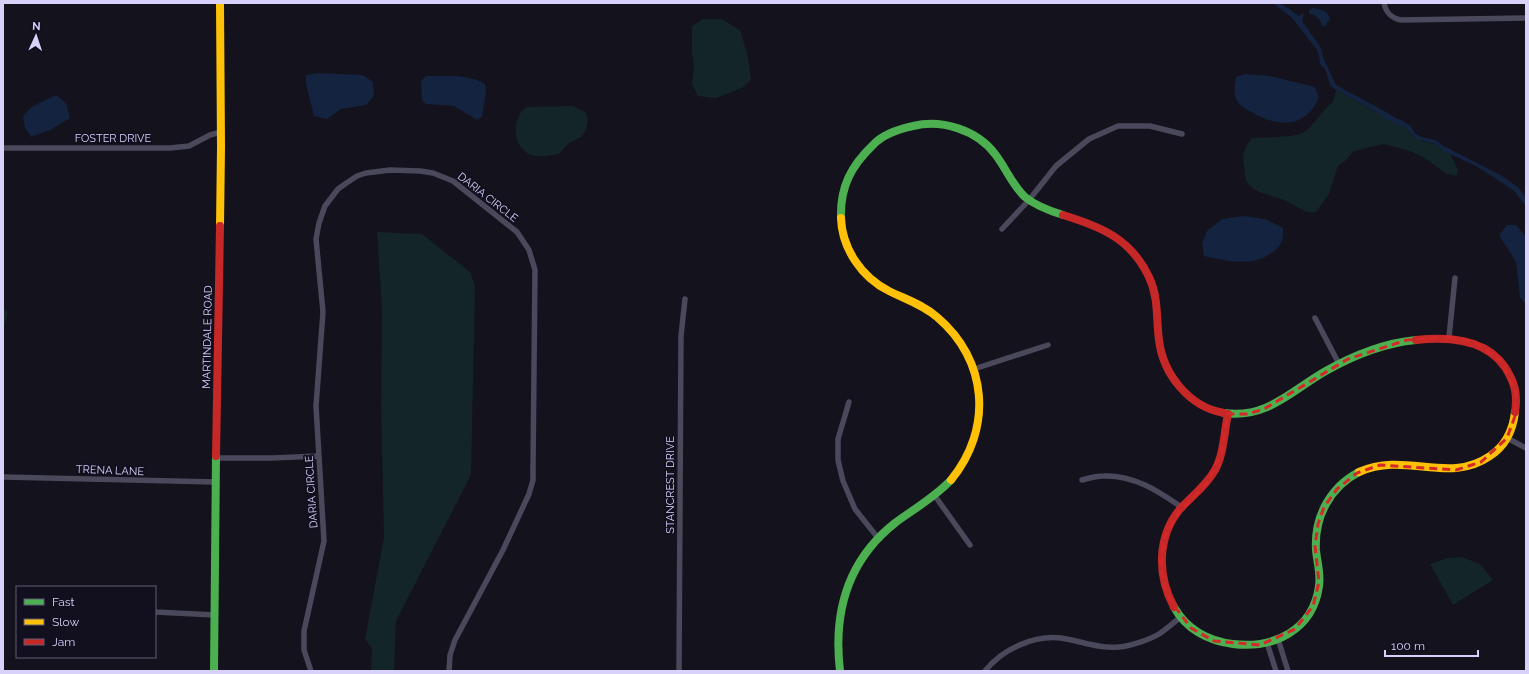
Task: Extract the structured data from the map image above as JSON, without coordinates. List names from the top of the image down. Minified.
{"streets":{"street":["FOSTER DRIVE","DARIA CIRCLE","MARTINDALE ROAD","TRENA LANE","STANCREST DRIVE"]},"crossings":[["FOSTER DRIVE","MARTINDALE ROAD"],["MARTINDALE ROAD","TRENA LANE"]],"legend":["Fast","Slow","Jam"],"scale_bar":"100 m","north":"top"}
